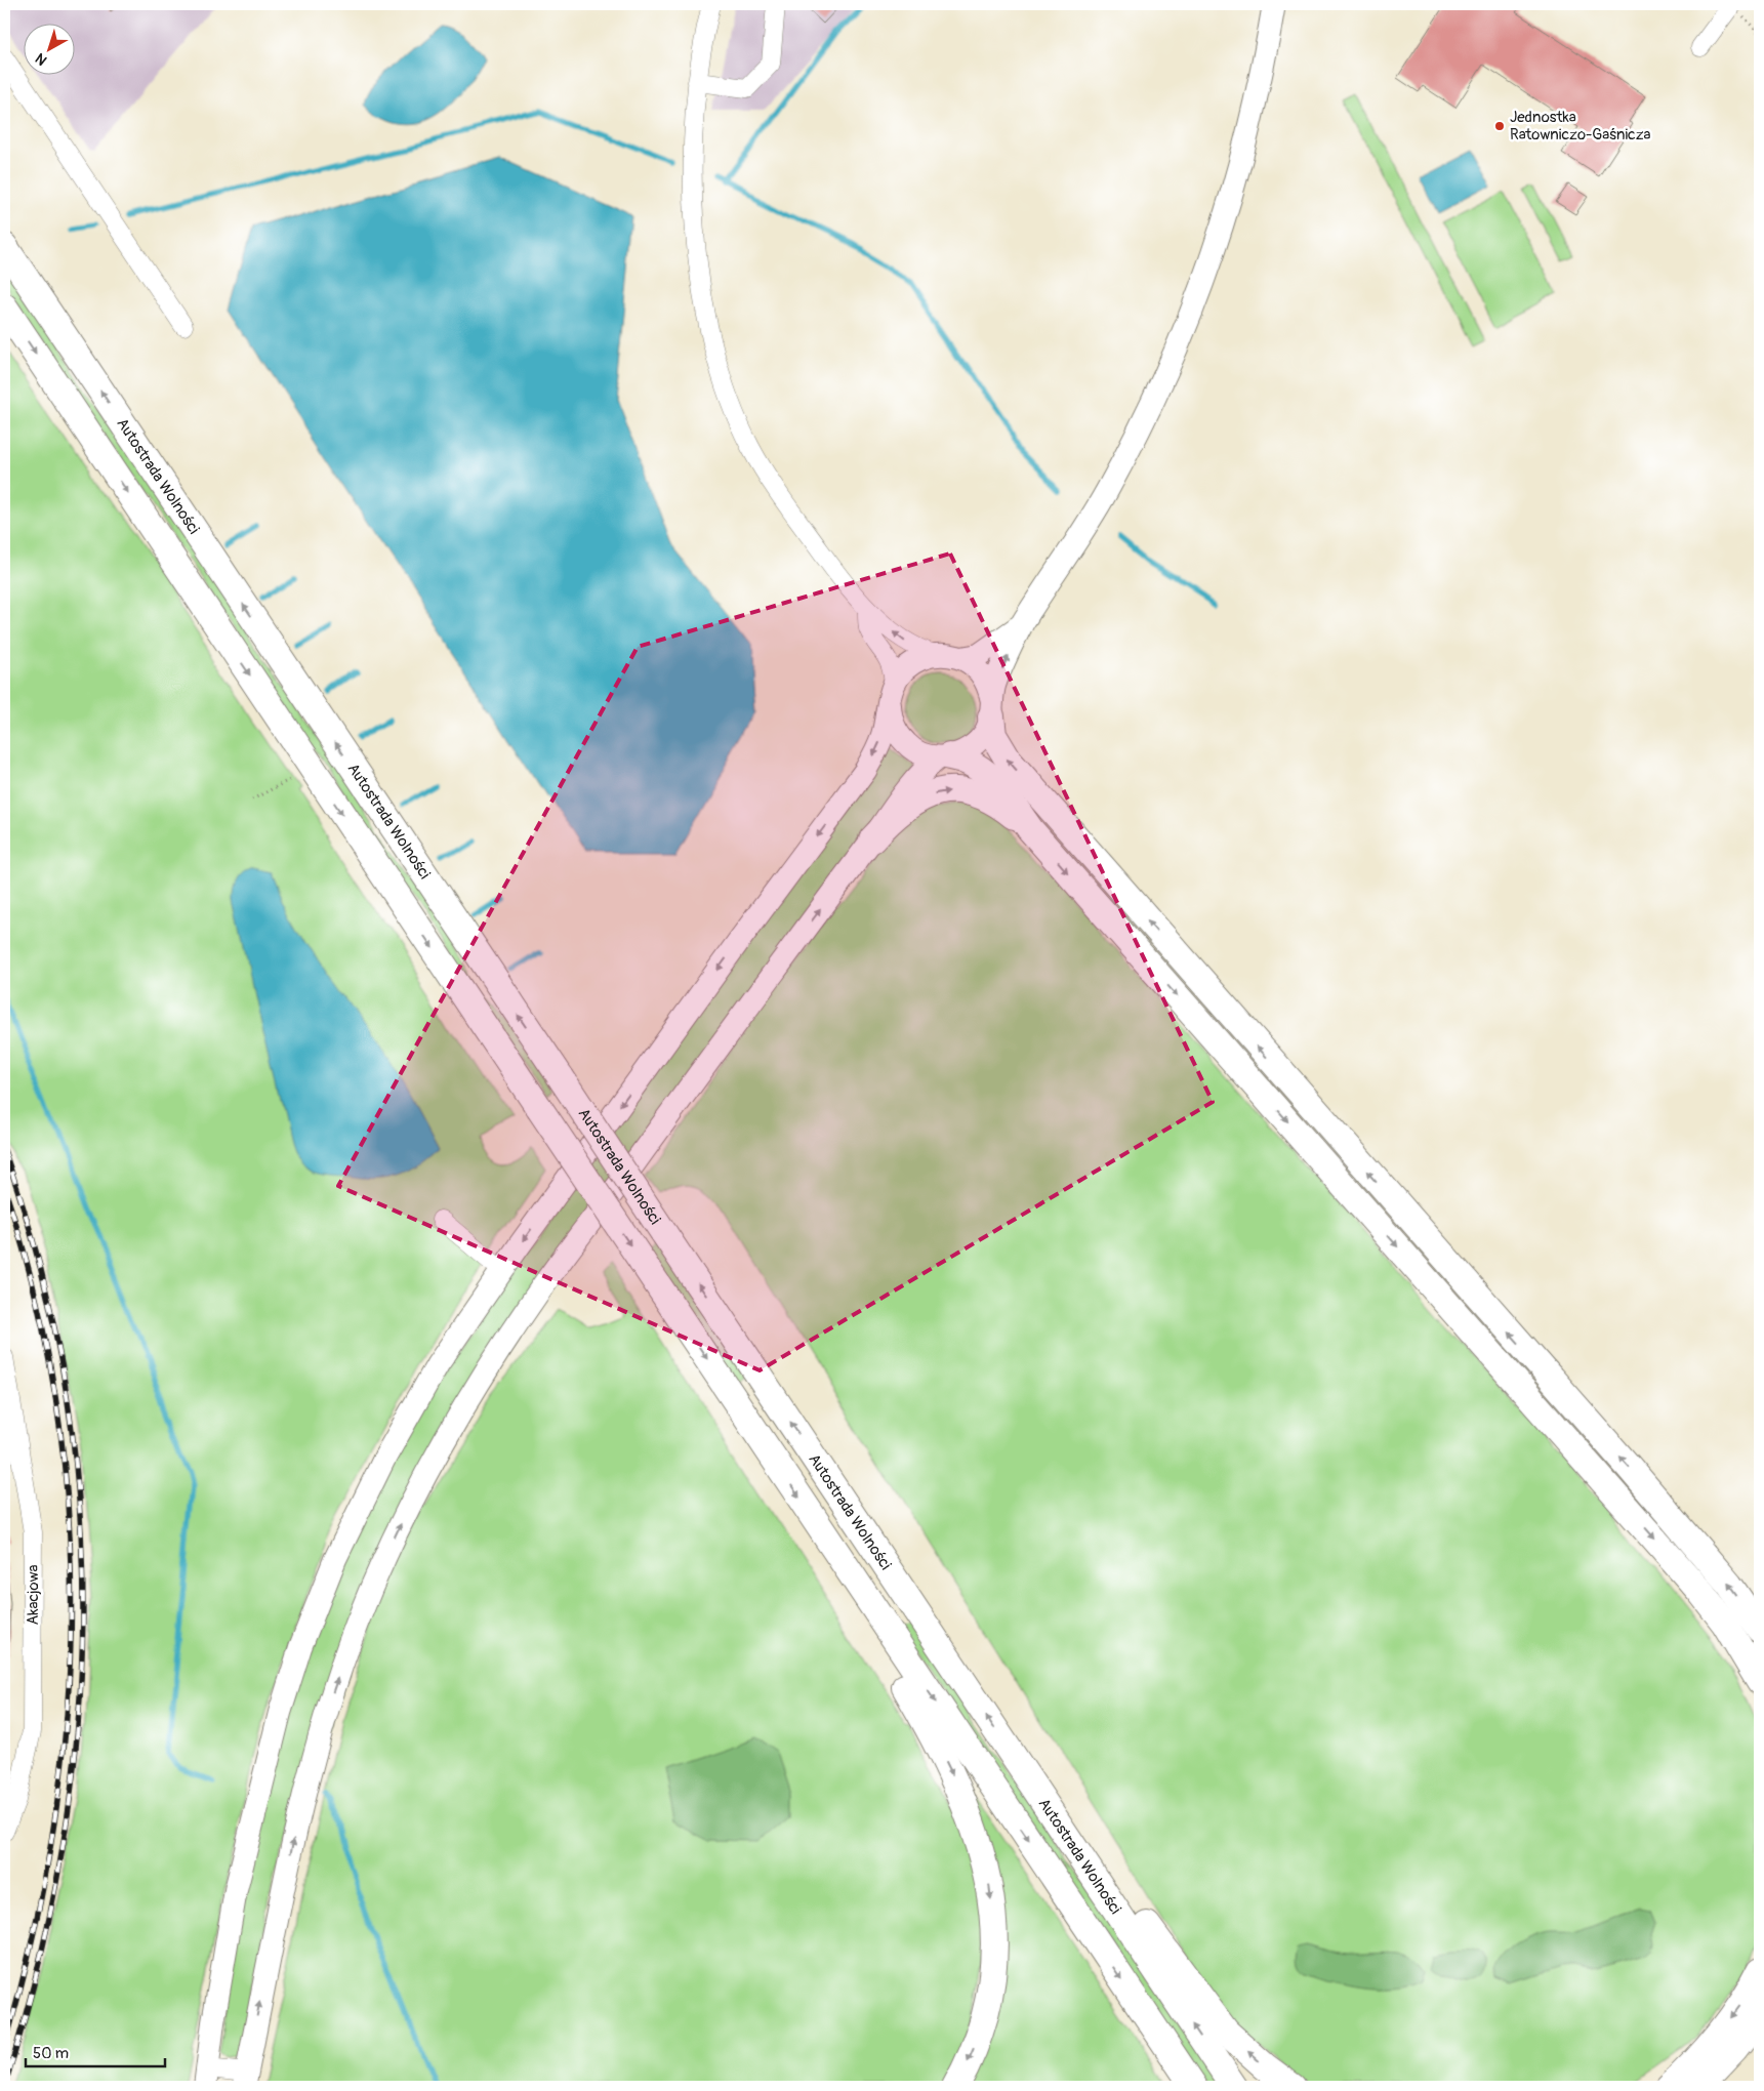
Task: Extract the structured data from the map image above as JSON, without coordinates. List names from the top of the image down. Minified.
{"streets":{"highway":["Autostrada Wolności"],"street":["Akacjowa"]},"places":["Jednostka Ratowniczo-Gaśnicza"],"scale_bar":"50 m","north":"bottom left"}
